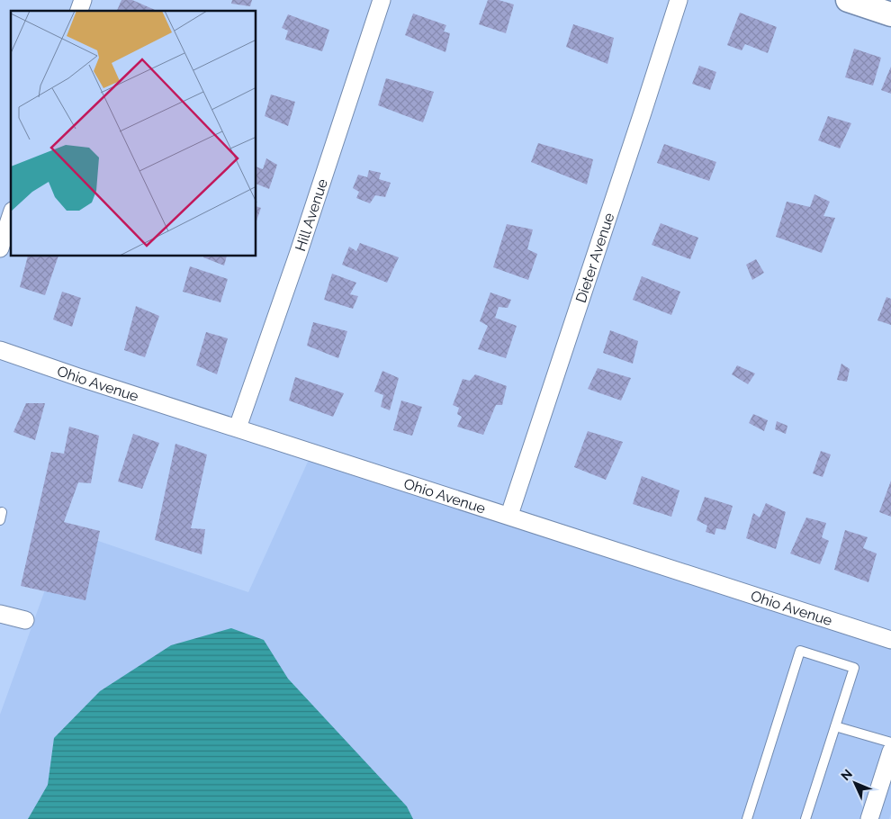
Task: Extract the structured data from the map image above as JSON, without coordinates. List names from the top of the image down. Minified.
{"streets":{"street":["Hill Avenue","Dieter Avenue","Ohio Avenue"]},"crossings":[["Hill Avenue","Ohio Avenue"],["Dieter Avenue","Ohio Avenue"]],"north":"top left"}
